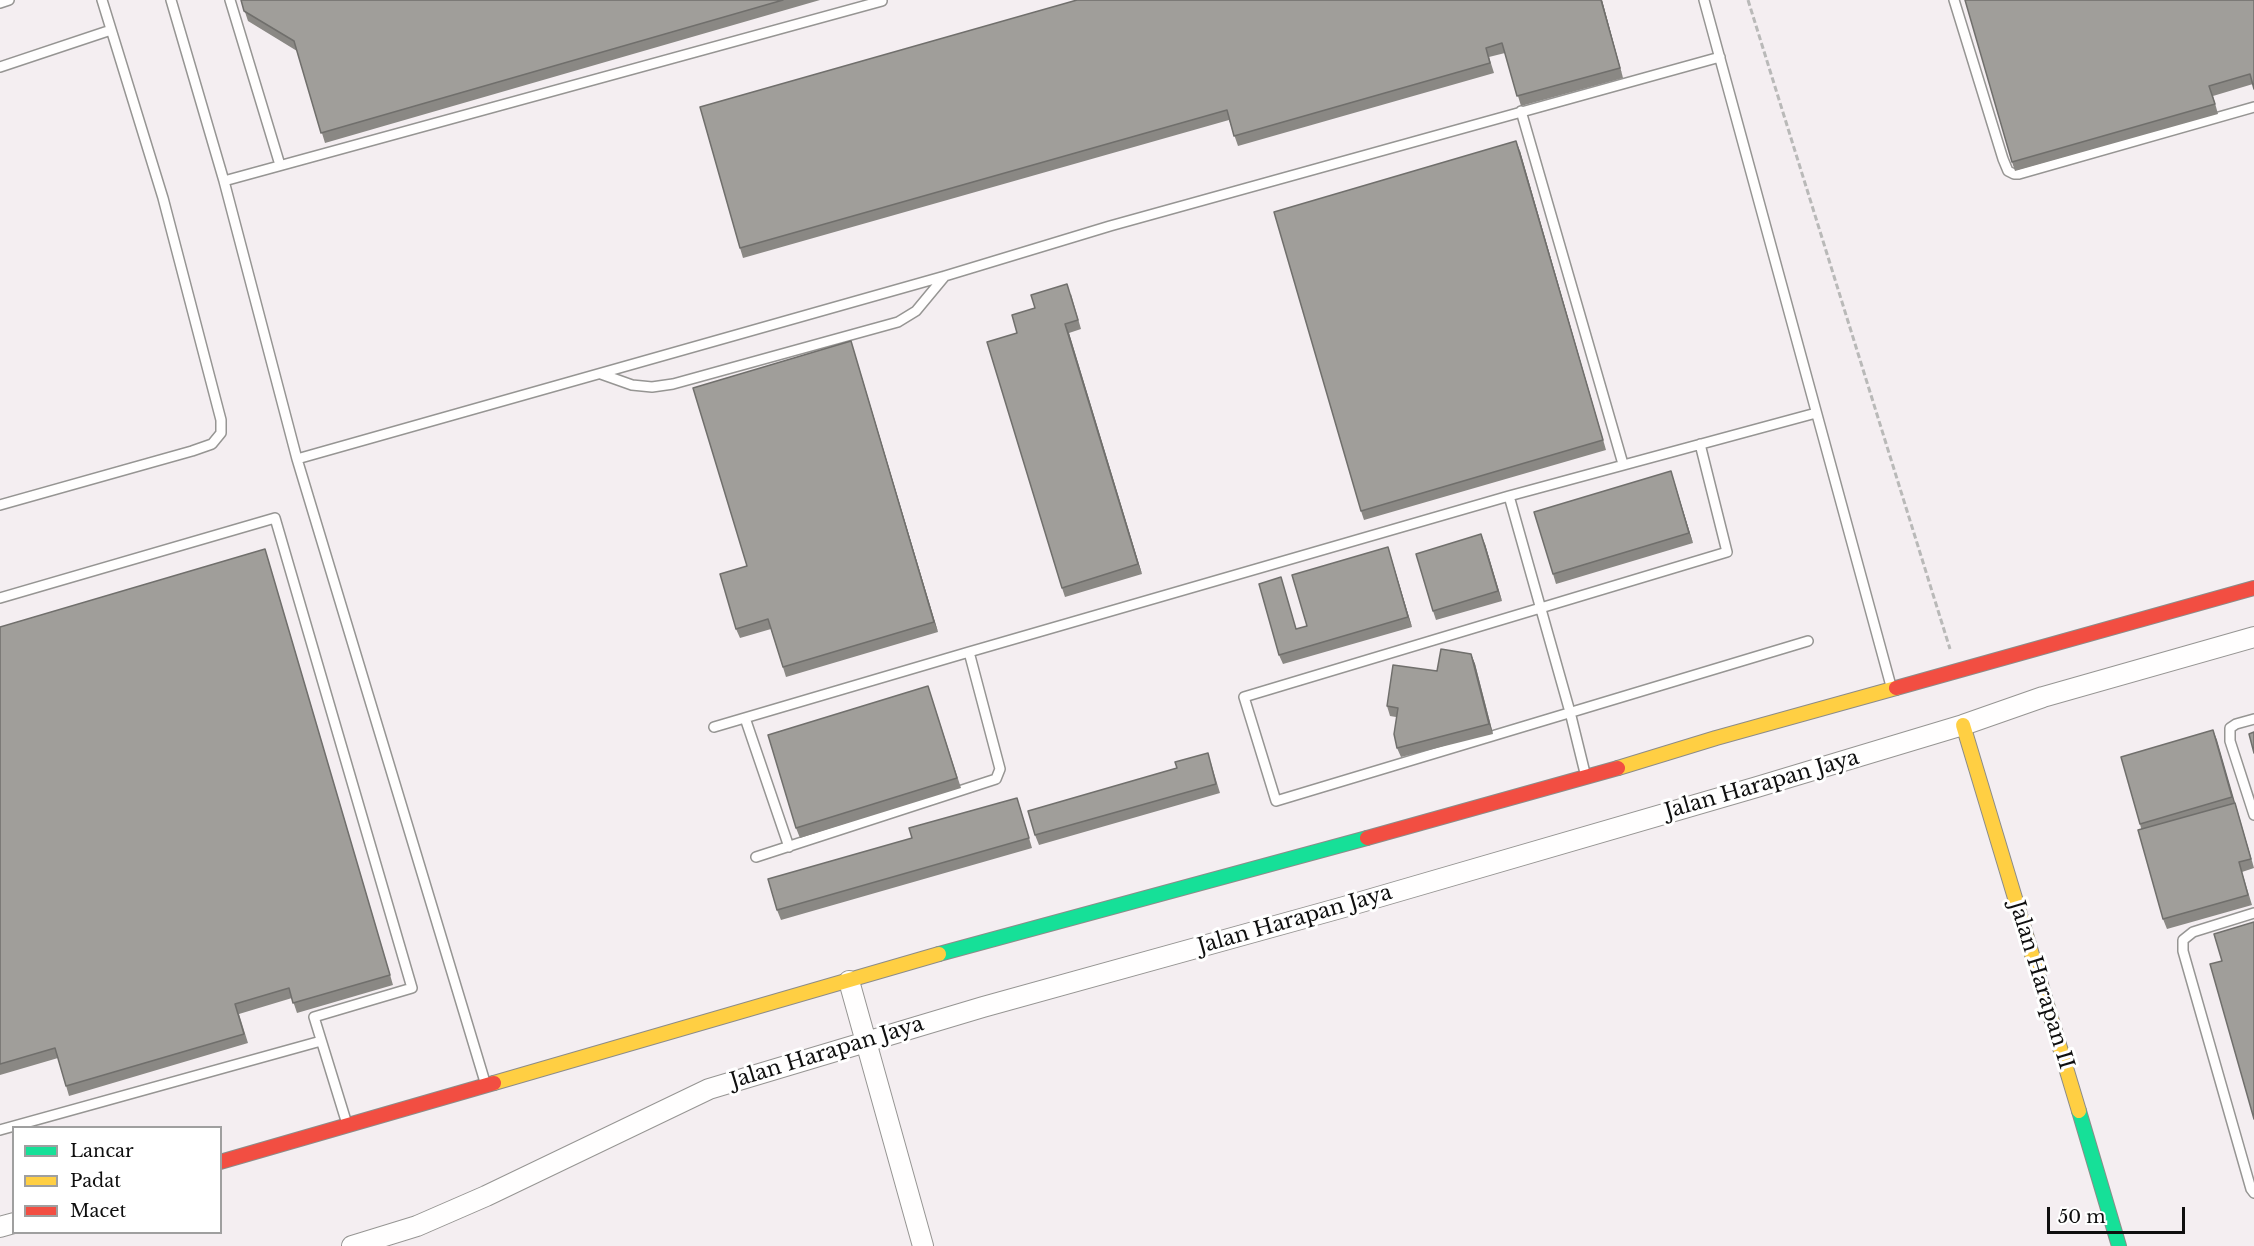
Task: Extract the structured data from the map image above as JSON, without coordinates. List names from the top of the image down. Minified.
{"streets":{"street":["Jalan Harapan Jaya","Jalan Harapan II"]},"crossings":[["Jalan Harapan Jaya","Jalan Harapan II"]],"legend":["Lancar","Padat","Macet"],"scale_bar":"50 m"}
